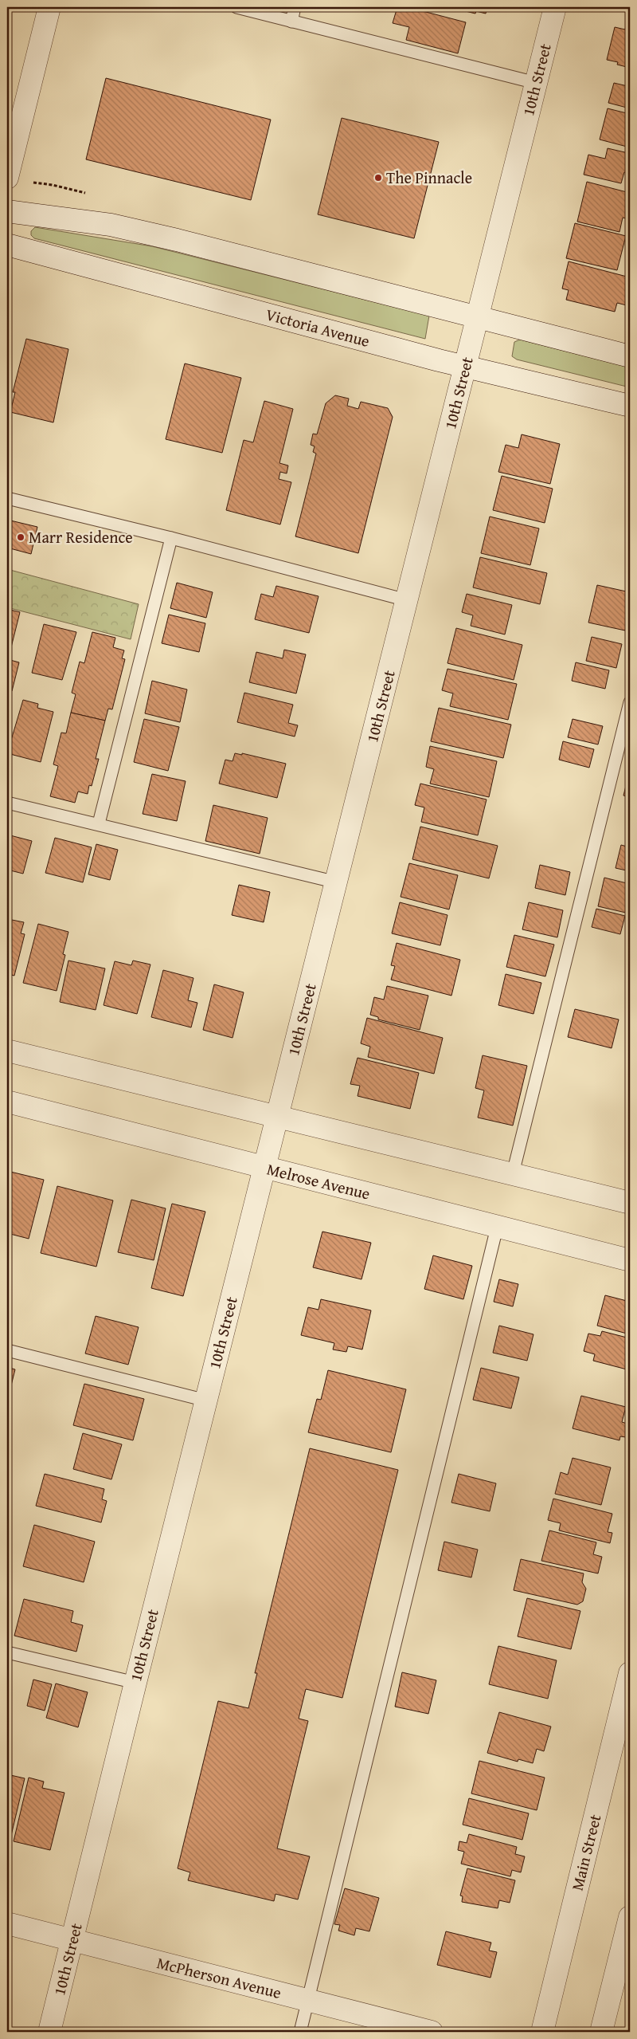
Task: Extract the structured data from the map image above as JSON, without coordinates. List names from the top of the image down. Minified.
{"streets":{"street":["10th Street","Victoria Avenue","Melrose Avenue","Main Street","McPherson Avenue"]},"crossings":[["10th Street","Victoria Avenue"],["10th Street","Melrose Avenue"],["10th Street","McPherson Avenue"]],"places":["The Pinnacle","Marr Residence"]}
